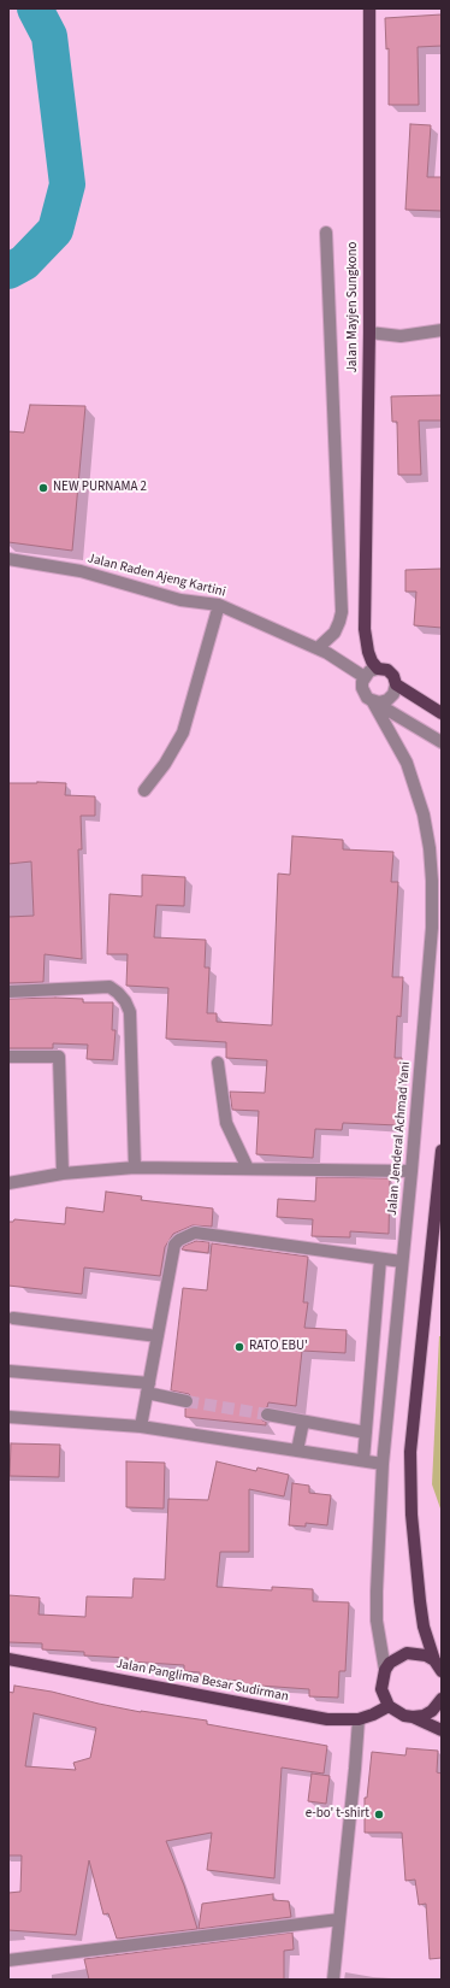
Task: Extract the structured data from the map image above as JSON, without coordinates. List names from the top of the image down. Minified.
{"streets":{"main road":["Jalan Mayjen Sungkono","Jalan Panglima Besar Sudirman"],"street":["Jalan Raden Ajeng Kartini","Jalan Jenderal Achmad Yani"]},"crossings":[["Jalan Mayjen Sungkono","Jalan Raden Ajeng Kartini"],["Jalan Mayjen Sungkono","Jalan Jenderal Achmad Yani"],["Jalan Raden Ajeng Kartini","Jalan Jenderal Achmad Yani"]],"places":["NEW PURNAMA 2","RATO EBU'","e-bo' t-shirt"]}
